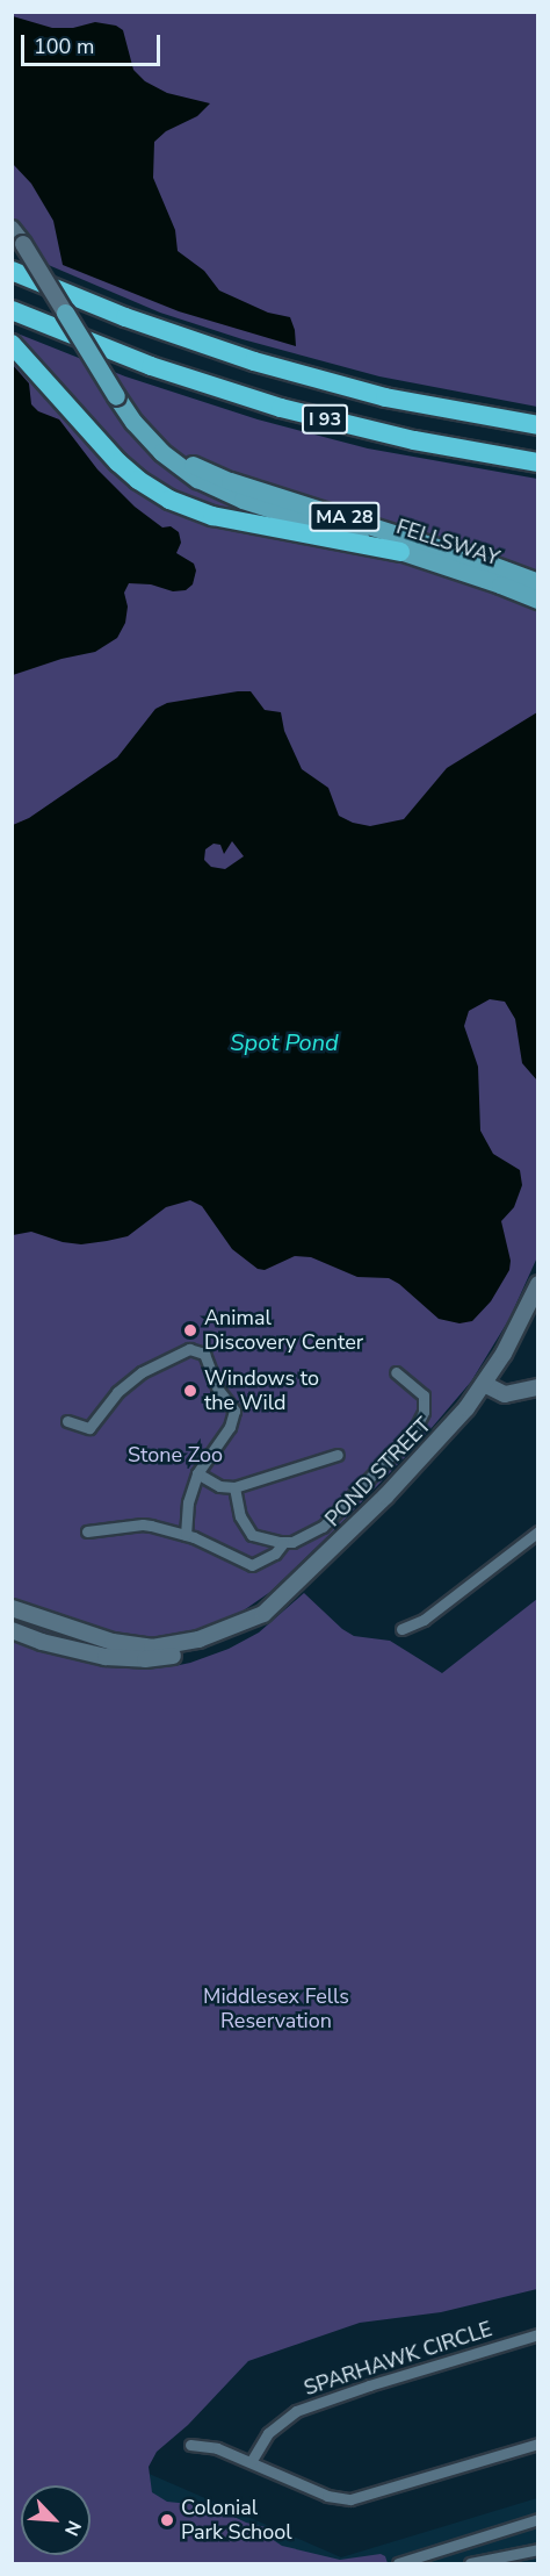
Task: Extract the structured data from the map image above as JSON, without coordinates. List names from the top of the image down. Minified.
{"streets":{"highway":["I 93"],"main road":["MA 28","FELLSWAY","POND STREET"],"street":["SPARHAWK CIRCLE"]},"water":["Spot Pond"],"parks":["Stone Zoo","Middlesex Fells Reservation"],"places":["Animal Discovery Center","Windows to the Wild","Colonial Park School"],"scale_bar":"100 m","north":"bottom right"}
